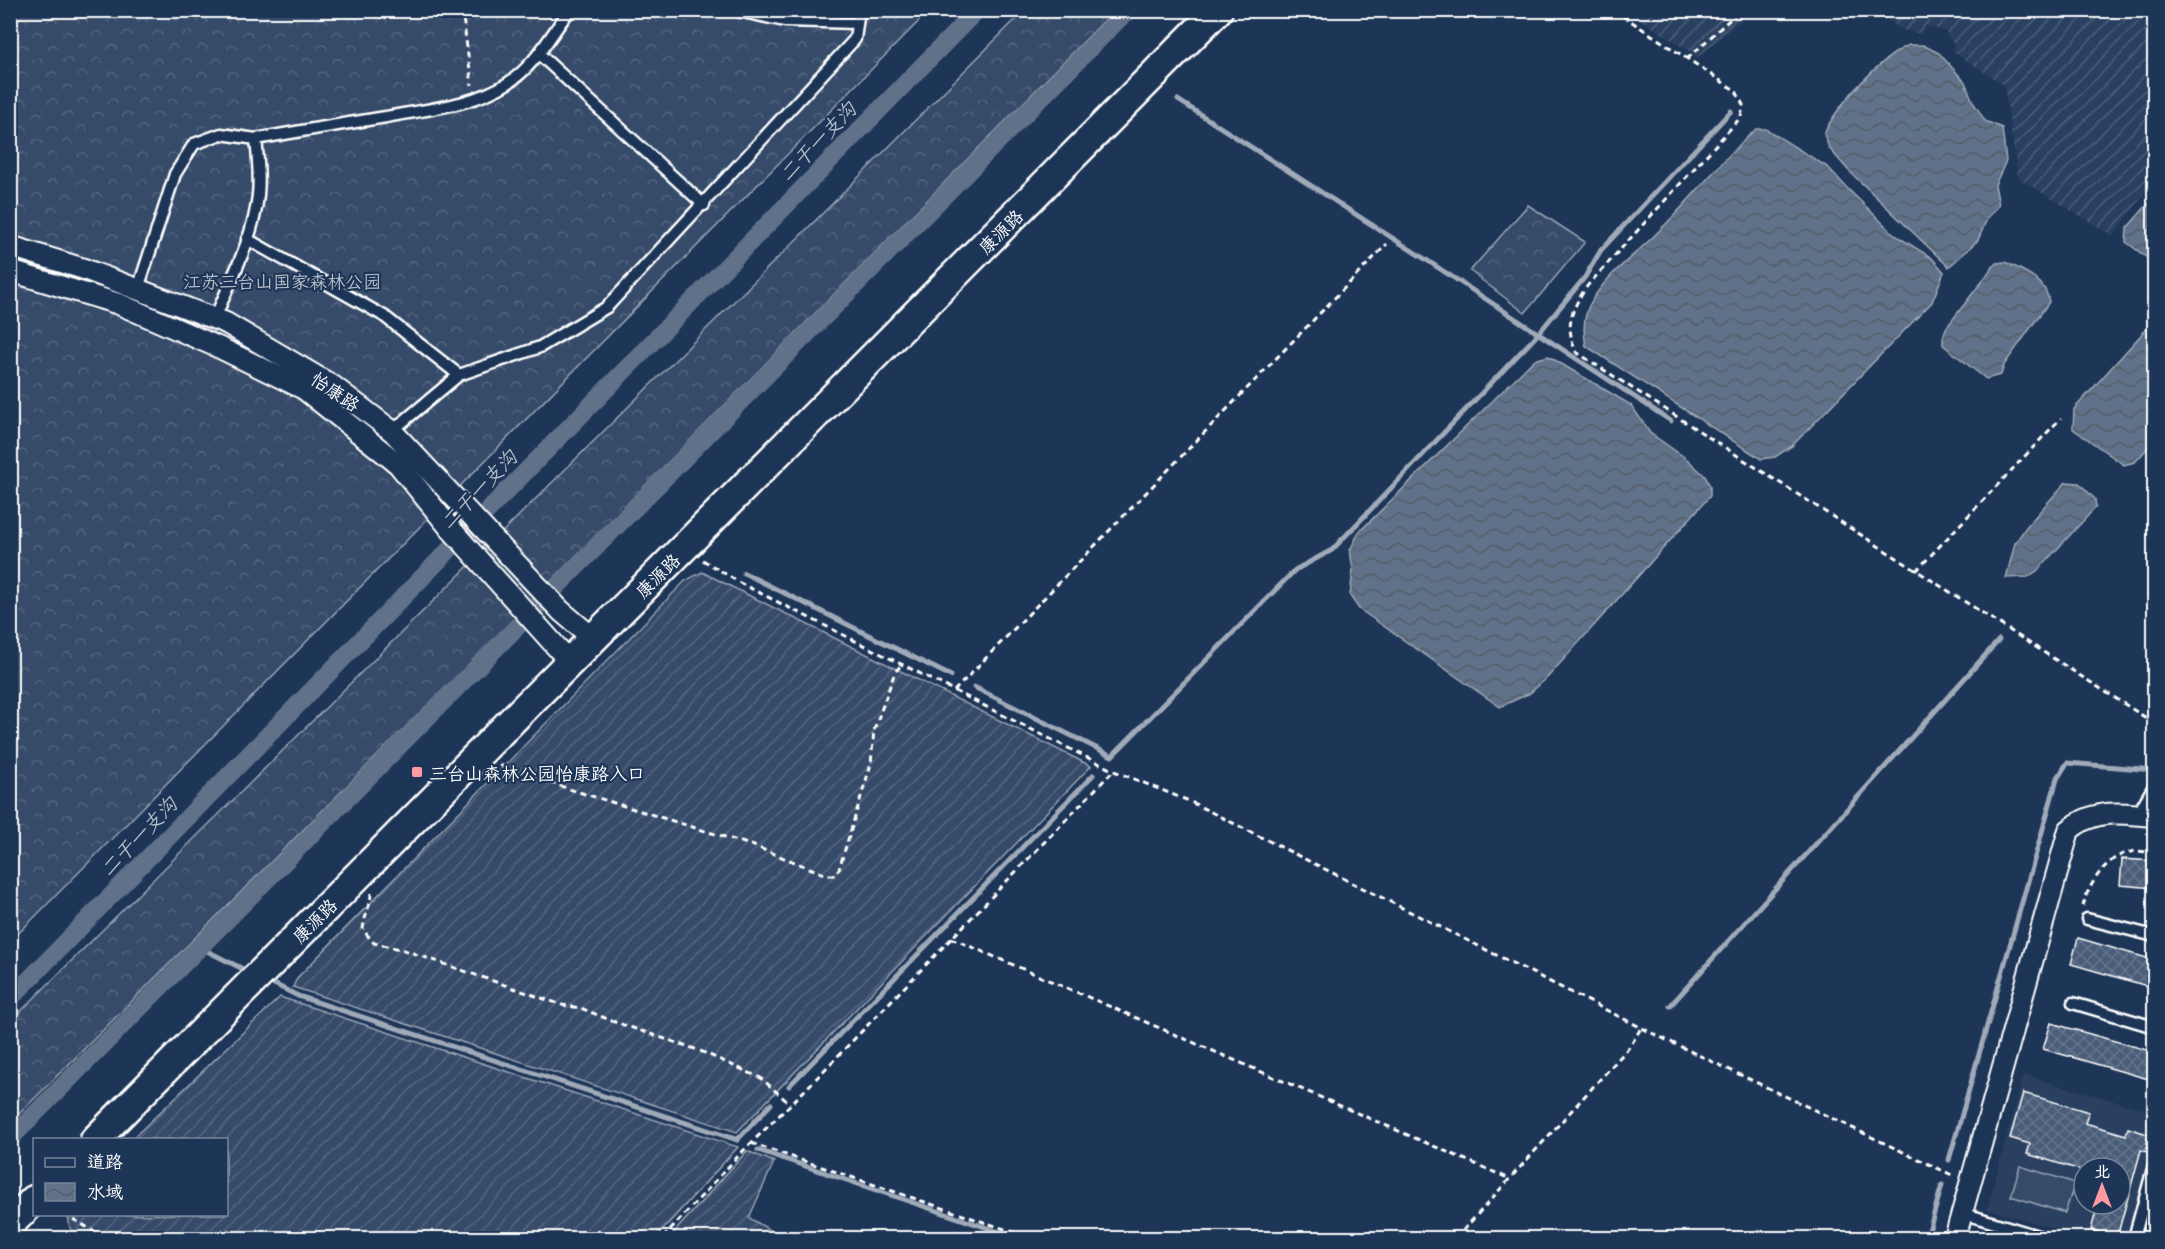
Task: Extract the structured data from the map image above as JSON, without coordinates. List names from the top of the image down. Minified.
{"streets":{"street":["康源路","怡康路"]},"crossings":[["康源路","怡康路"]],"water":["二干一支沟"],"parks":["江苏三台山国家森林公园"],"places":{"transit":["三台山森林公园怡康路入口"]},"legend":["道路","水域"],"north":"top"}
